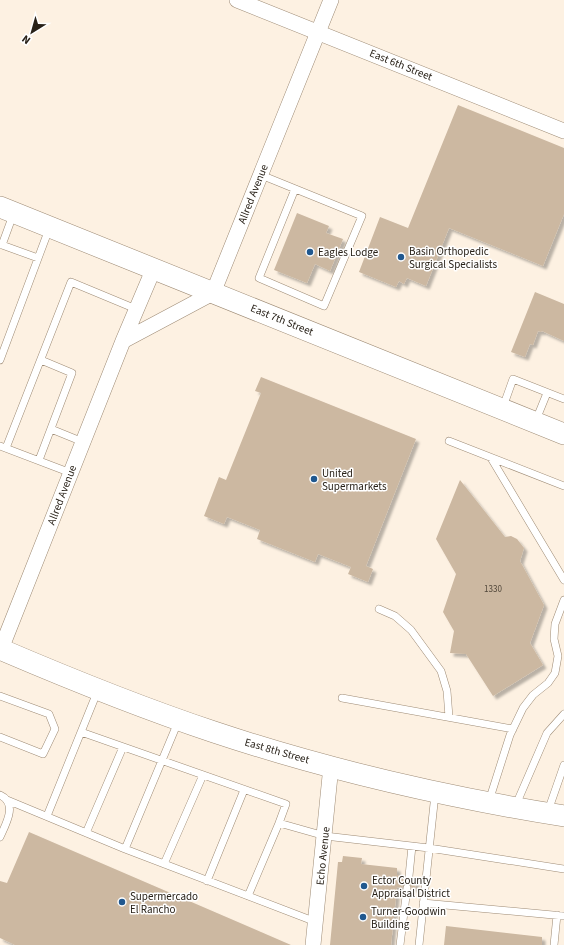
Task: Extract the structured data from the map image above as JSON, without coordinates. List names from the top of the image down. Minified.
{"streets":{"street":["East 6th Street","Allred Avenue","East 7th Street","East 8th Street","Echo Avenue"]},"crossings":[["East 6th Street","Allred Avenue"],["Allred Avenue","East 7th Street"],["Allred Avenue","East 8th Street"],["East 8th Street","Echo Avenue"]],"places":["Eagles Lodge","Basin Orthopedic Surgical Specialists","United Supermarkets","Ector County Appraisal District","Supermercado El Rancho","Turner-Goodwin Building"],"house_numbers":["1330"],"north":"bottom left"}
